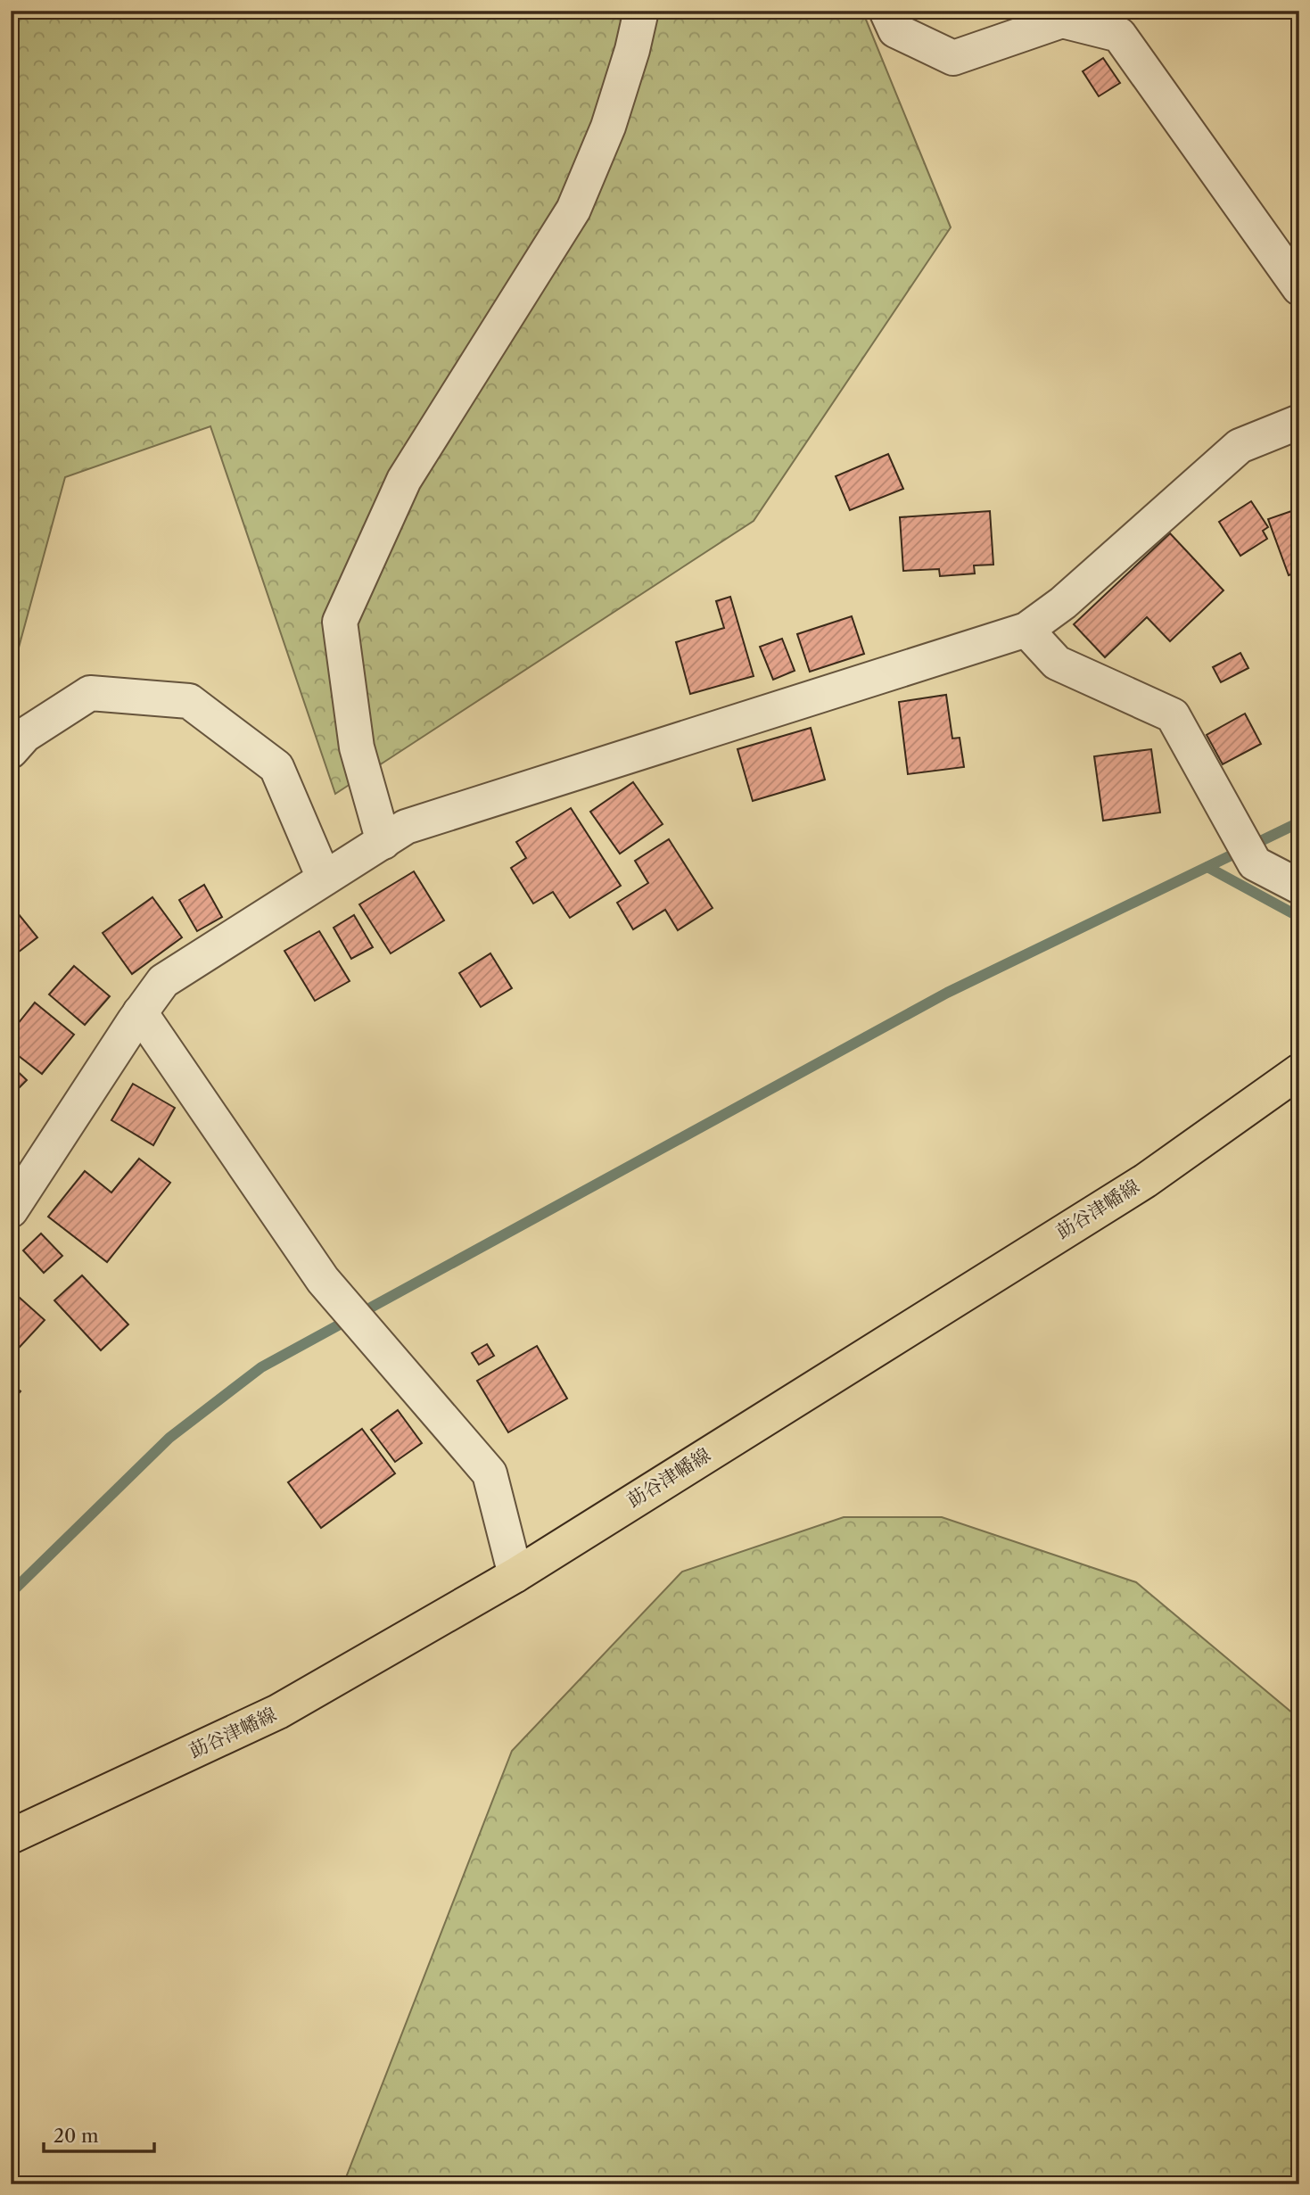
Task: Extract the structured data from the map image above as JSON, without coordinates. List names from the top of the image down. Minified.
{"streets":{"main road":["莇谷津幡線"]},"scale_bar":"20 m"}
